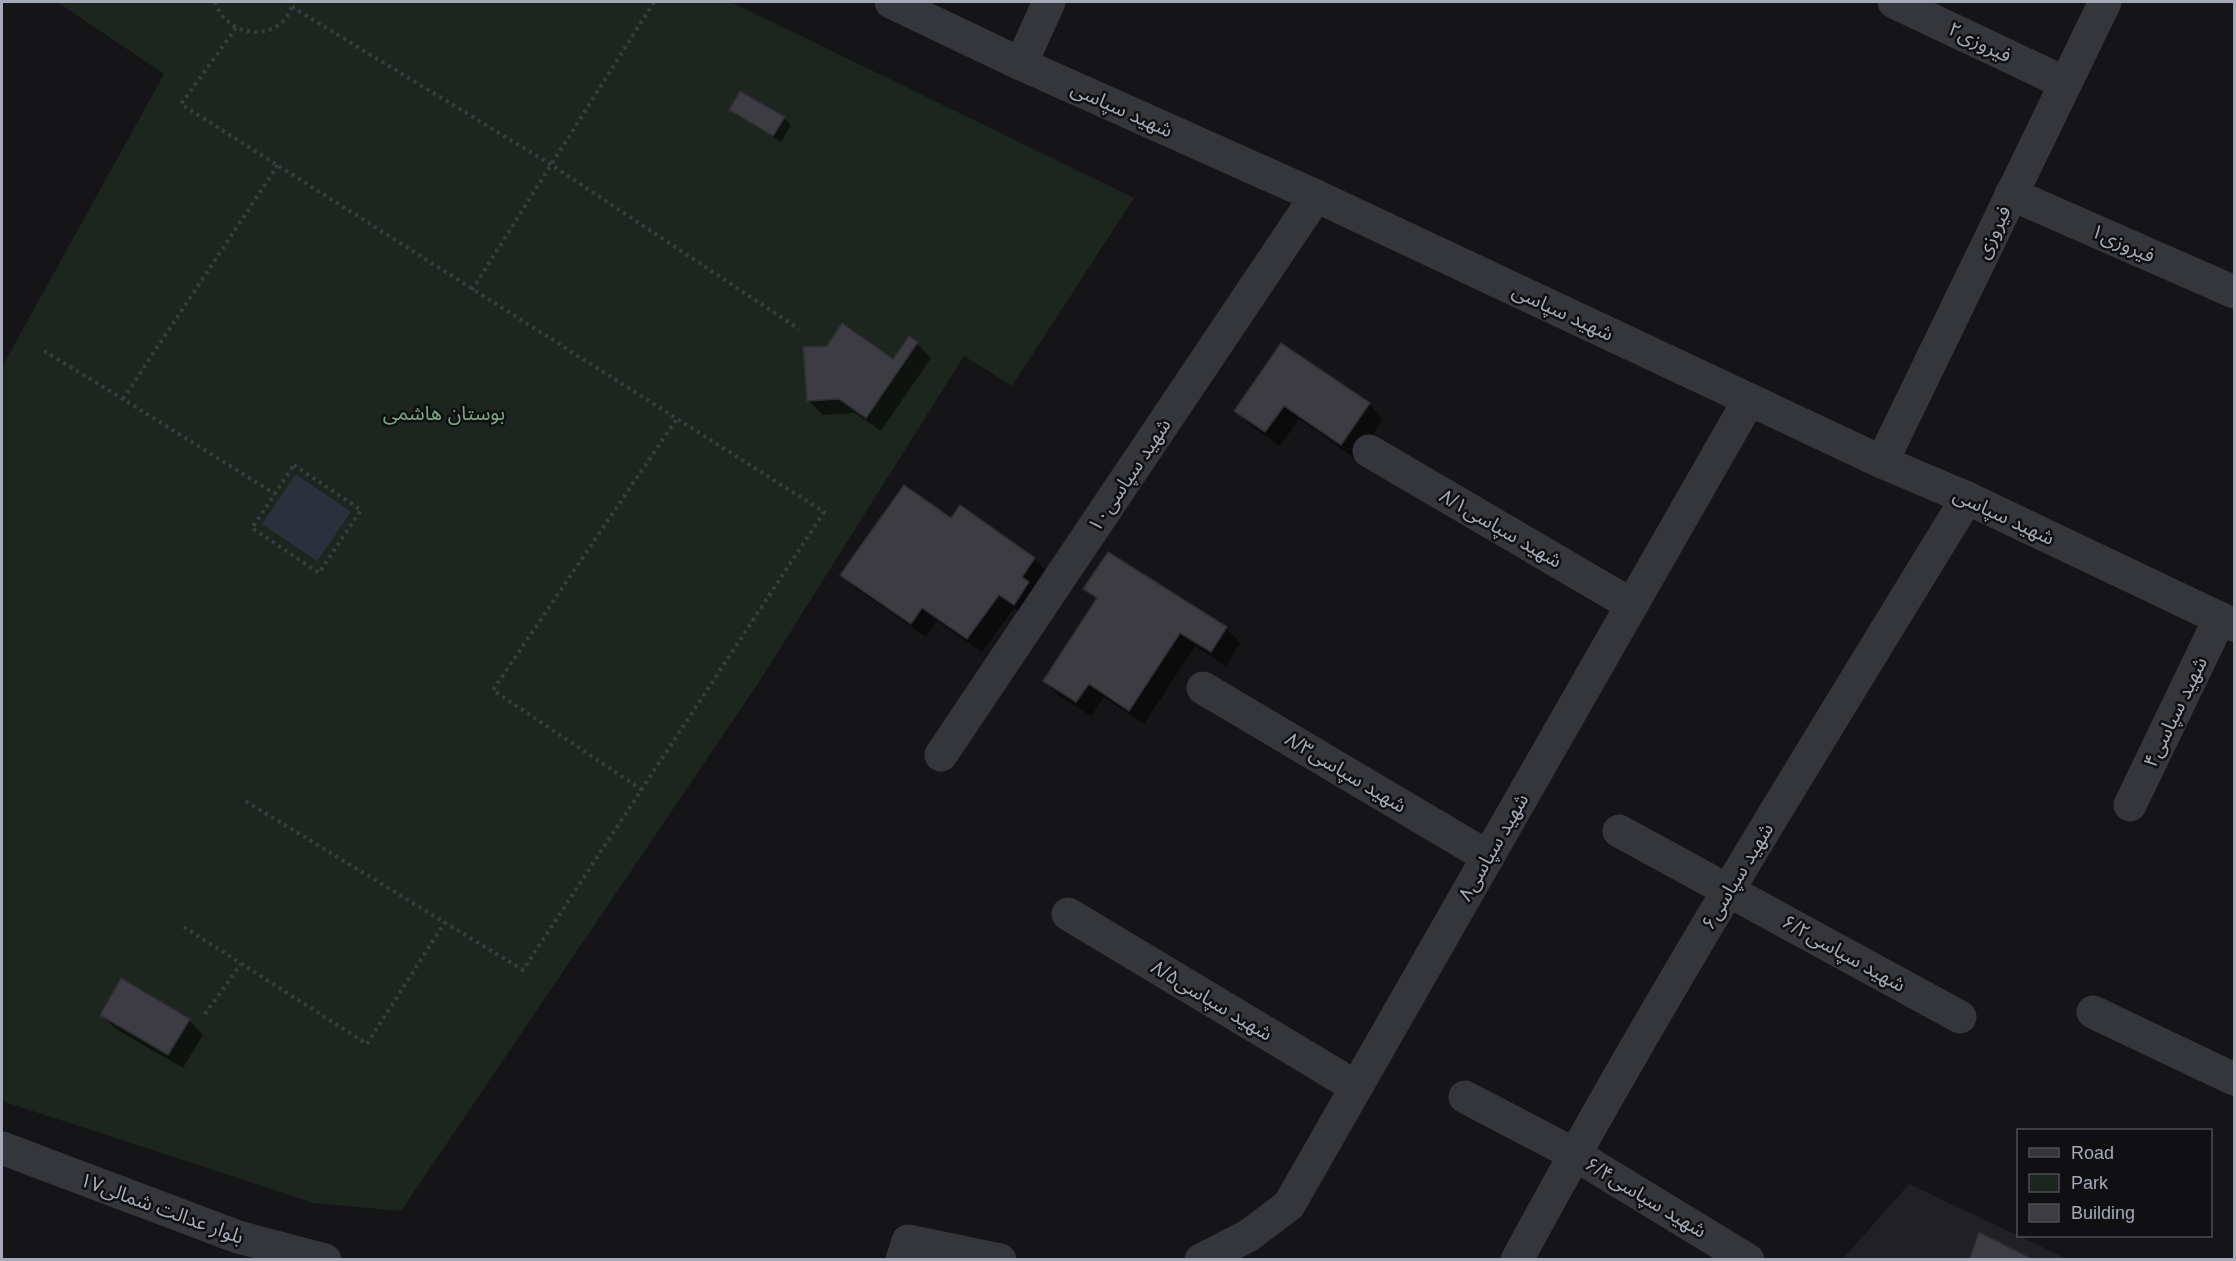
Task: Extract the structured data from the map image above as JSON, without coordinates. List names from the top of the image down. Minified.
{"streets":{"street":["فیروزی۲","شهید سپاسی","فیروزی","فیروزی۱","شهید سپاسی۱۰","شهید سپاسی۸/۱","شهید سپاسی۴","شهید سپاسی۸/۳","شهید سپاسی۸","شهید سپاسی۶","شهید سپاسی۶/۲","شهید سپاسی۸/۵","شهید سپاسی۶/۴","بلوار عدالت شمالی۱۷"]},"crossings":[["فیروزی۲","فیروزی"],["شهید سپاسی","فیروزی"],["شهید سپاسی","شهید سپاسی۱۰"],["شهید سپاسی","شهید سپاسی۴"],["شهید سپاسی","شهید سپاسی۸"],["شهید سپاسی","شهید سپاسی۶"],["فیروزی","فیروزی۱"],["شهید سپاسی۸/۱","شهید سپاسی۸"],["شهید سپاسی۸/۳","شهید سپاسی۸"],["شهید سپاسی۸","شهید سپاسی۸/۵"],["شهید سپاسی۶","شهید سپاسی۶/۲"],["شهید سپاسی۶","شهید سپاسی۶/۴"]],"parks":["بوستان هاشمی"],"legend":["Road","Park","Building"]}
